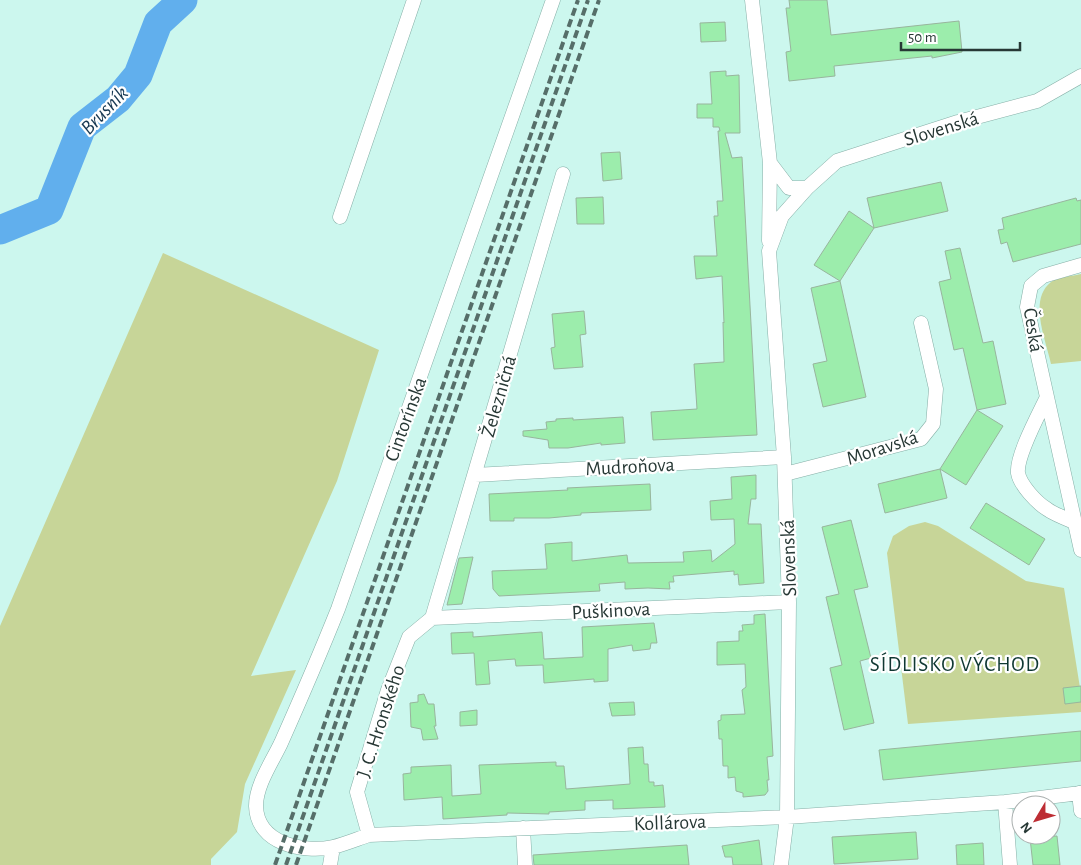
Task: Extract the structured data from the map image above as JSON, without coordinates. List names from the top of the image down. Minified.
{"streets":{"street":["Slovenská","Česká","Železničná","Cintorínska","Moravská","Mudroňova","Puškinova","J. C. Hronského","Kollárova"]},"crossings":[["Slovenská","Moravská"],["Slovenská","Mudroňova"],["Slovenská","Puškinova"],["Slovenská","Kollárova"],["Železničná","Mudroňova"],["Železničná","Puškinova"],["Železničná","J. C. Hronského"],["Cintorínska","Kollárova"],["Puškinova","J. C. Hronského"],["J. C. Hronského","Kollárova"]],"districts":["SÍDLISKO VÝCHOD"],"water":["Brusník"],"scale_bar":"50 m","north":"bottom left"}
